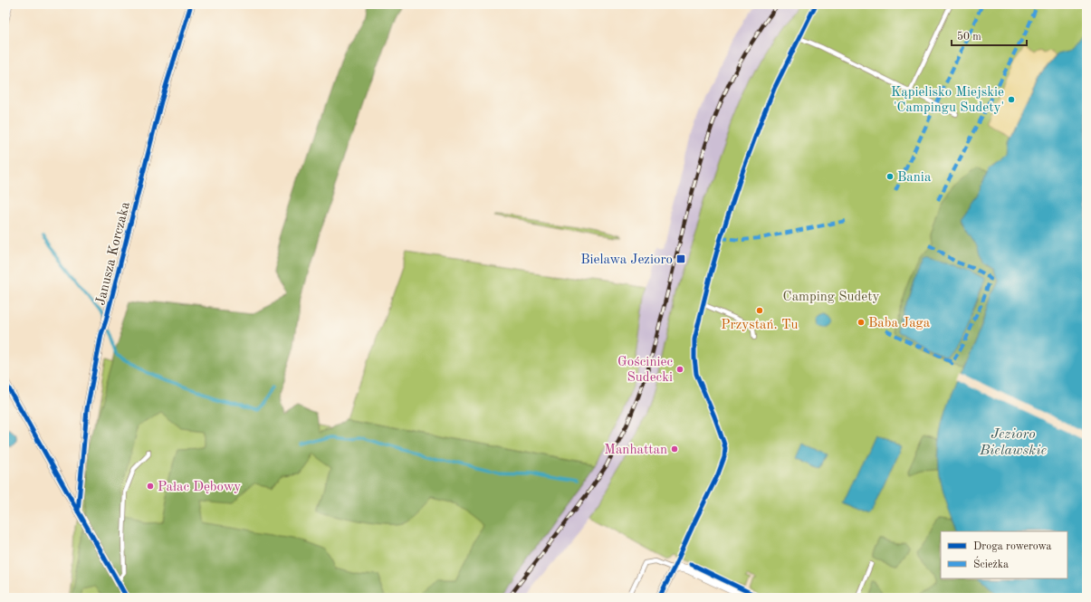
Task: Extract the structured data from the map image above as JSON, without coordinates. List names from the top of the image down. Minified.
{"streets":{"street":["Janusza Korczaka"]},"water":["Jezioro Bielawskie"],"parks":["Camping Sudety"],"places":{"other":["Kąpielisko Miejskie 'Campingu Sudety'","Bania","Przystań. Tu","Baba Jaga","Gościniec Sudecki","Manhattan","Pałac Dębowy"],"transit":["Bielawa Jezioro"]},"legend":["Droga rowerowa","Ścieżka"],"scale_bar":"50 m"}
